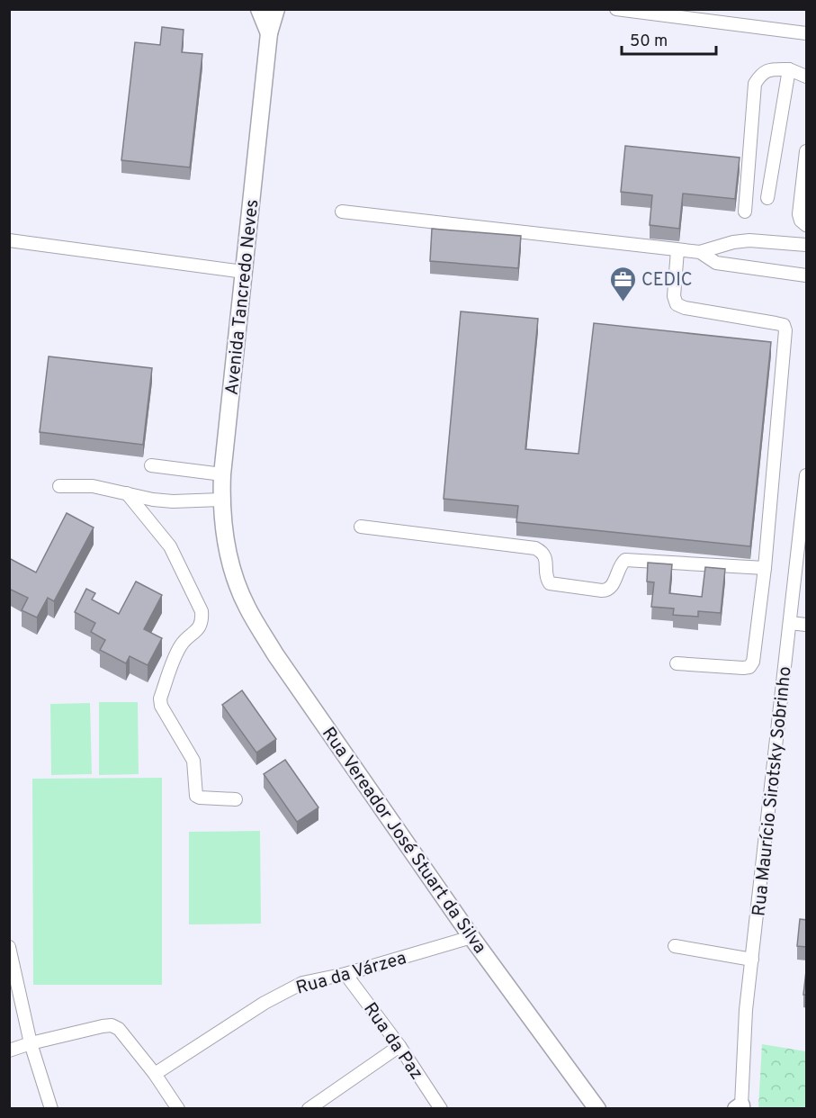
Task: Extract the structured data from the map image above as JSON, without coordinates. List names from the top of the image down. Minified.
{"streets":{"main road":["Avenida Tancredo Neves","Rua Vereador José Stuart da Silva"],"street":["Rua Maurício Sirotsky Sobrinho","Rua da Várzea","Rua da Paz"]},"crossings":[["Avenida Tancredo Neves","Rua Vereador José Stuart da Silva"],["Rua Vereador José Stuart da Silva","Rua da Várzea"],["Rua da Várzea","Rua da Paz"]],"places":{"office":["CEDIC"]},"scale_bar":"50 m"}
